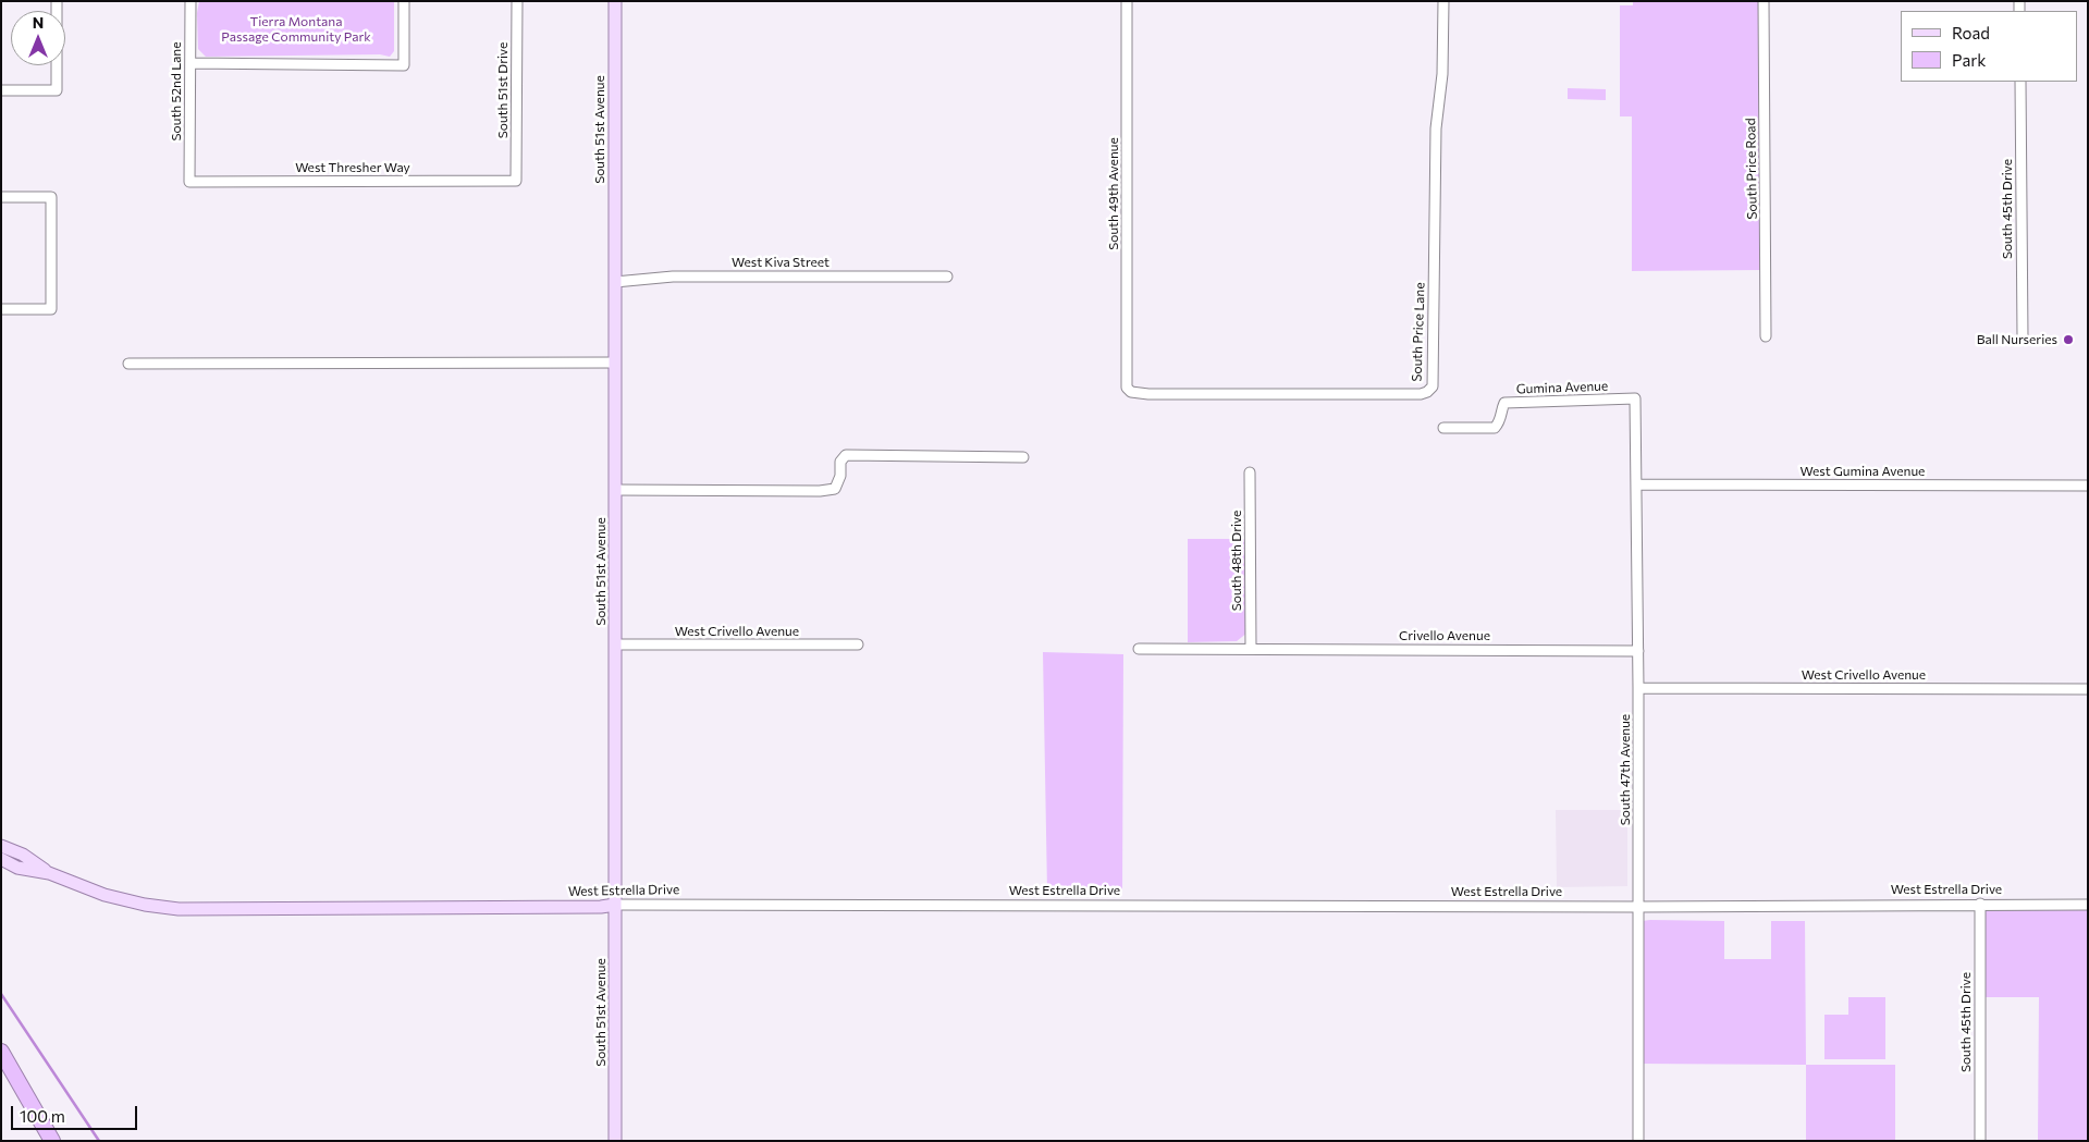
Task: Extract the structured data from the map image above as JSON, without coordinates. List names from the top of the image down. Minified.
{"streets":{"main road":["South 51st Avenue","West Estrella Drive"],"street":["South 51st Drive","South 52nd Lane","West Thresher Way","South Price Road","South 49th Avenue","South 45th Drive","West Kiva Street","South Price Lane","Gumina Avenue","West Gumina Avenue","South 48th Drive","West Crivello Avenue","Crivello Avenue","South 47th Avenue"]},"crossings":[["South 51st Drive","West Thresher Way"],["South 52nd Lane","West Thresher Way"],["South 51st Avenue","West Kiva Street"],["South 51st Avenue","West Crivello Avenue"],["South 51st Avenue","West Estrella Drive"],["South 49th Avenue","South Price Lane"],["South 45th Drive","West Estrella Drive"],["Gumina Avenue","South 47th Avenue"],["West Gumina Avenue","South 47th Avenue"],["South 48th Drive","Crivello Avenue"],["West Crivello Avenue","South 47th Avenue"],["Crivello Avenue","South 47th Avenue"],["South 47th Avenue","West Estrella Drive"]],"parks":["Tierra Montana Passage Community Park"],"places":["Ball Nurseries"],"legend":["Road","Park"],"scale_bar":"100 m","north":"top"}
